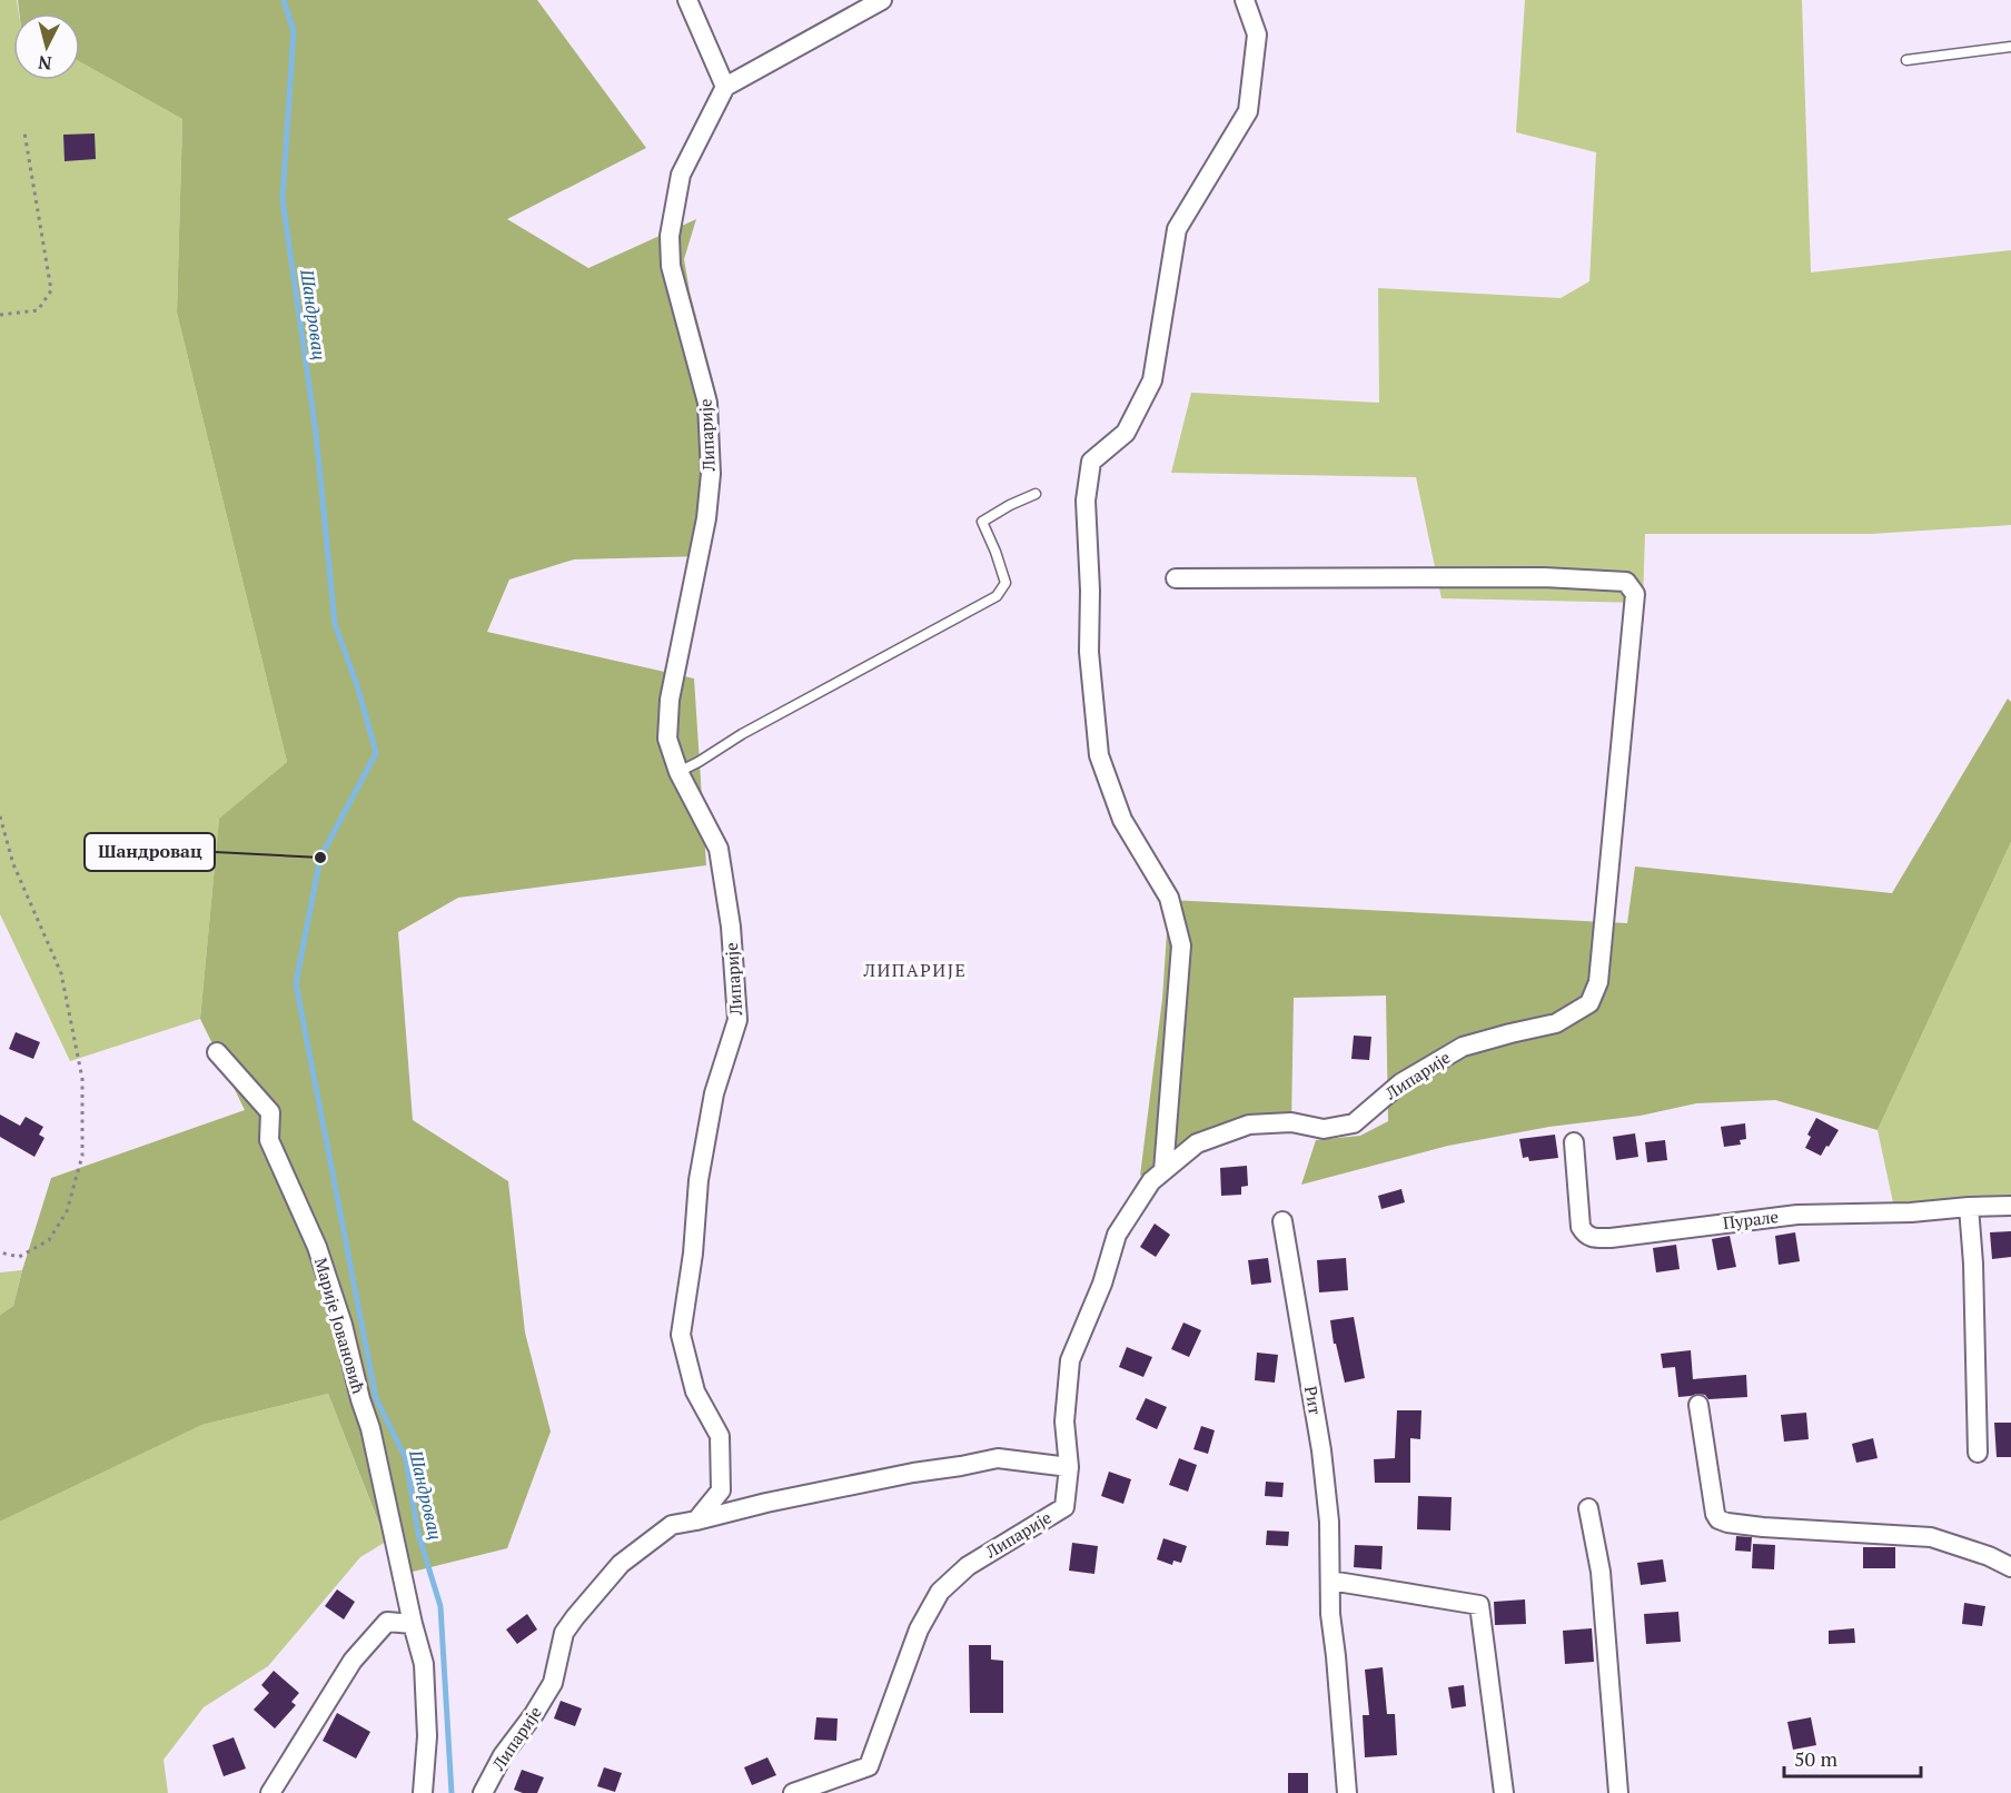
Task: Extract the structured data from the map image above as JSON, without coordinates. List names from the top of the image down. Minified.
{"streets":{"street":["Липарије","Пурале","Марије Јовановић","Рит"]},"districts":["ЛИПАРИЈЕ"],"water":["Шандровац"],"places":["Шандровац"],"scale_bar":"50 m","north":"bottom"}
